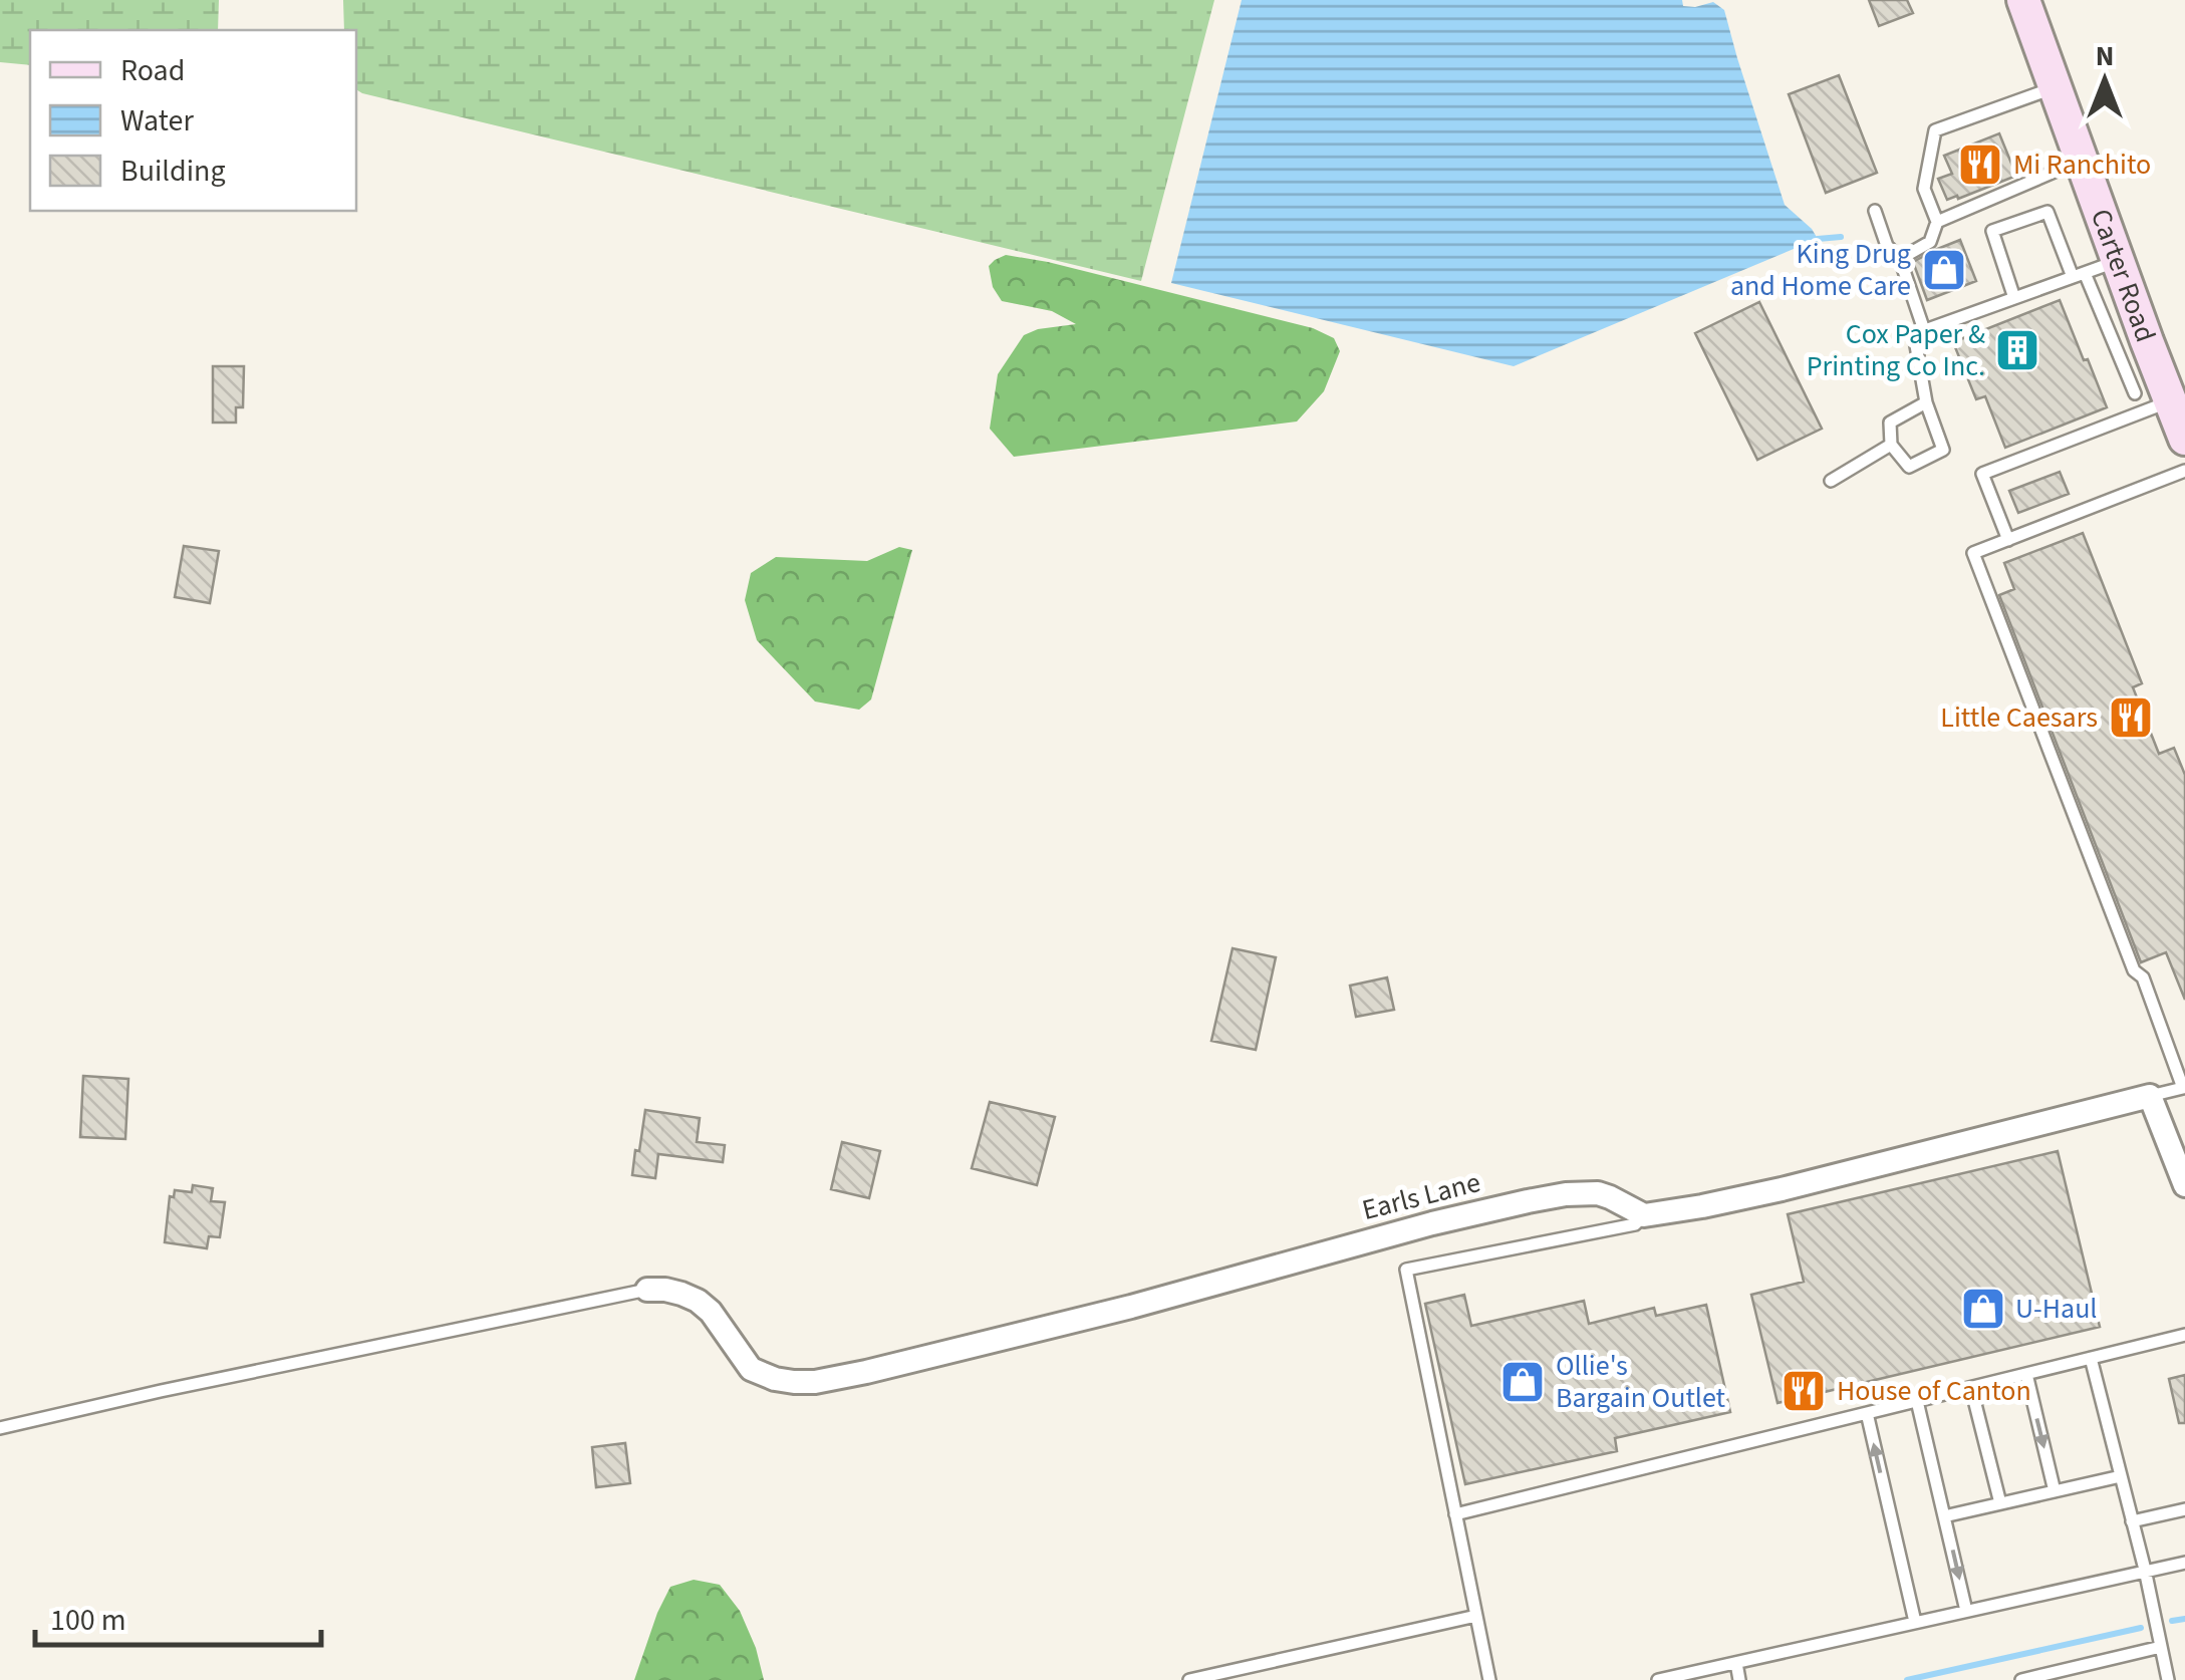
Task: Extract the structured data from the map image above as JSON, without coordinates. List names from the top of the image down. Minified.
{"streets":{"main road":["Carter Road"],"street":["Earls Lane"]},"places":{"restaurant":["Mi Ranchito","Little Caesars","House of Canton"],"shop":["King Drug and Home Care","U-Haul","Ollie's Bargain Outlet"],"building":["Cox Paper & Printing Co Inc."]},"legend":["Road","Water","Building"],"scale_bar":"100 m","north":"top"}
